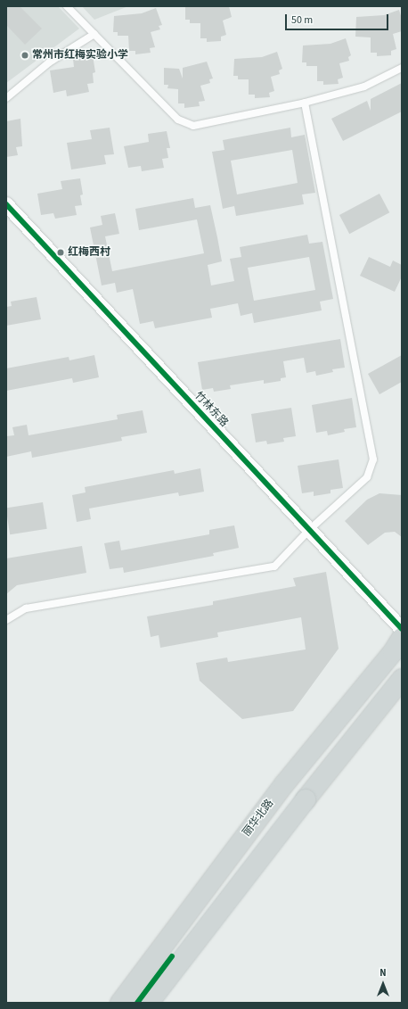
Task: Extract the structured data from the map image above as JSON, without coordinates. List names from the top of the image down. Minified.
{"streets":{"main road":["丽华北路"],"street":["竹林东路"]},"places":["常州市红梅实验小学","红梅西村"],"scale_bar":"50 m","north":"top"}
